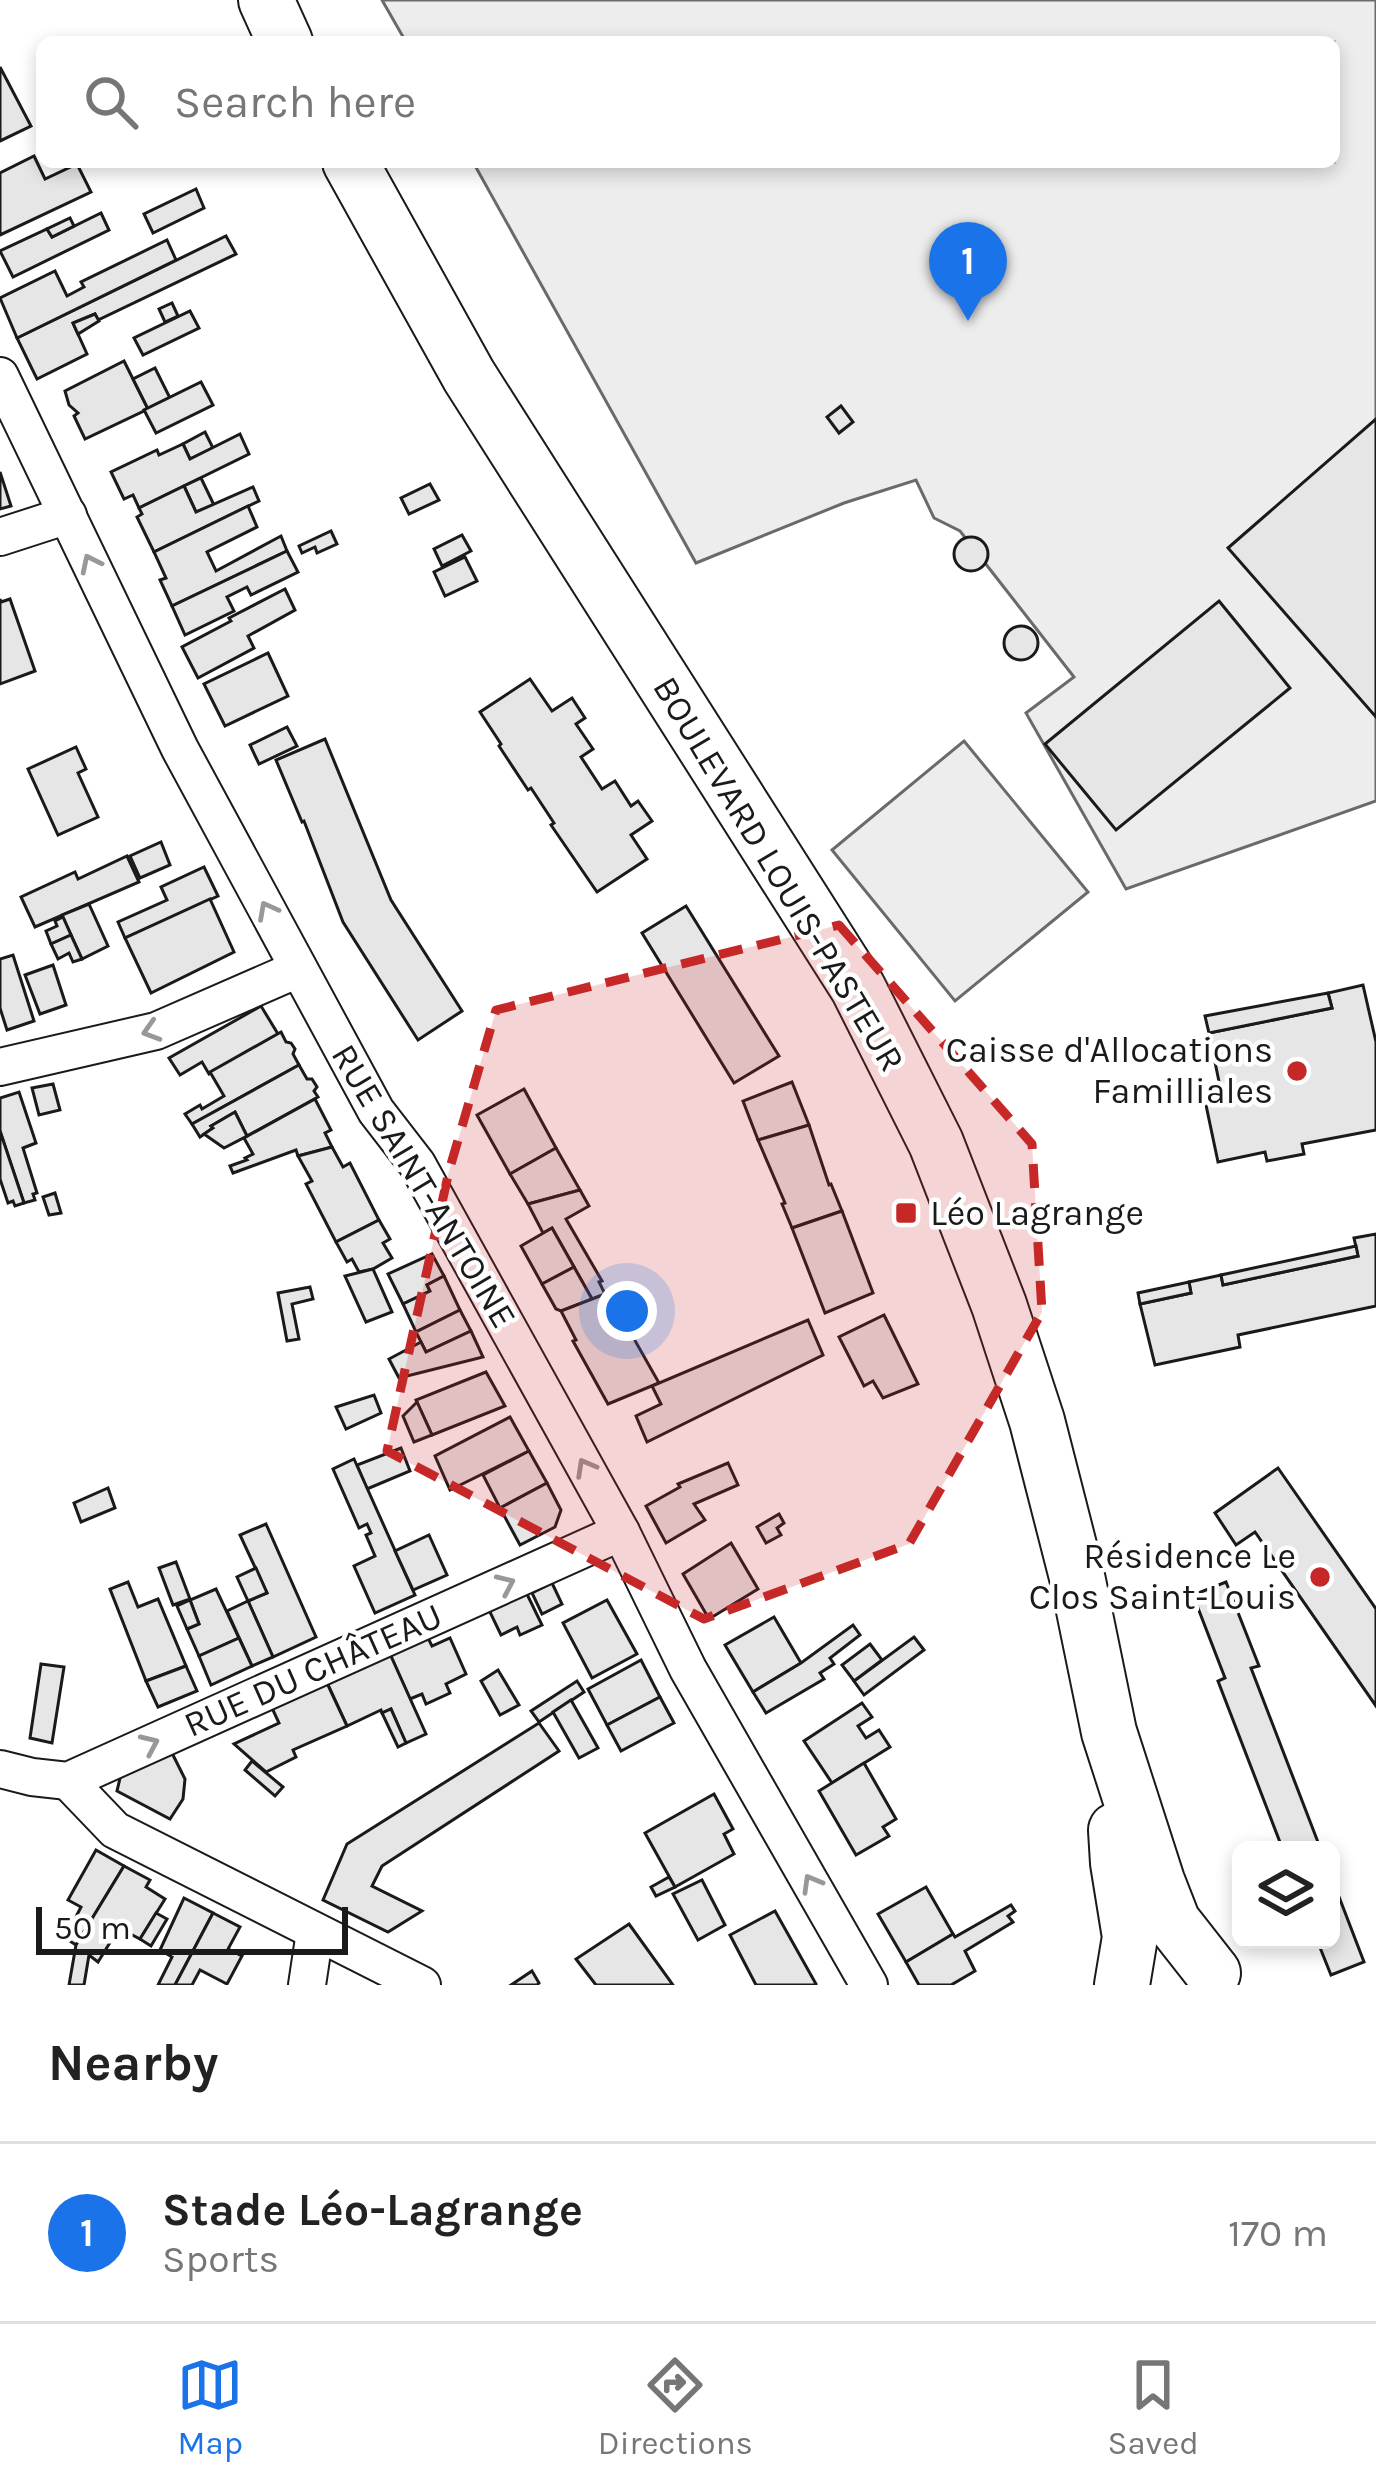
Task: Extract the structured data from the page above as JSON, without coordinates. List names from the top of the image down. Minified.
{"streets":{"main road":["BOULEVARD LOUIS-PASTEUR"],"street":["RUE SAINT-ANTOINE","RUE DU CHÂTEAU"]},"crossings":[["RUE SAINT-ANTOINE","RUE DU CHÂTEAU"]],"one_way":["RUE SAINT-ANTOINE","RUE DU CHÂTEAU"],"places":{"other":["Caisse d'Allocations Familliales","Résidence Le Clos Saint-Louis"],"transit":["Léo Lagrange"]},"scale_bar":"50 m","page":{"search":"Search here","pins":"1","scale":"50 m","heading":"Nearby","list":[{"mark":"1","name":"Stade Léo-Lagrange","note":"Sports","value":"170 m"}],"nav":["Map","Directions","Saved"]}}
